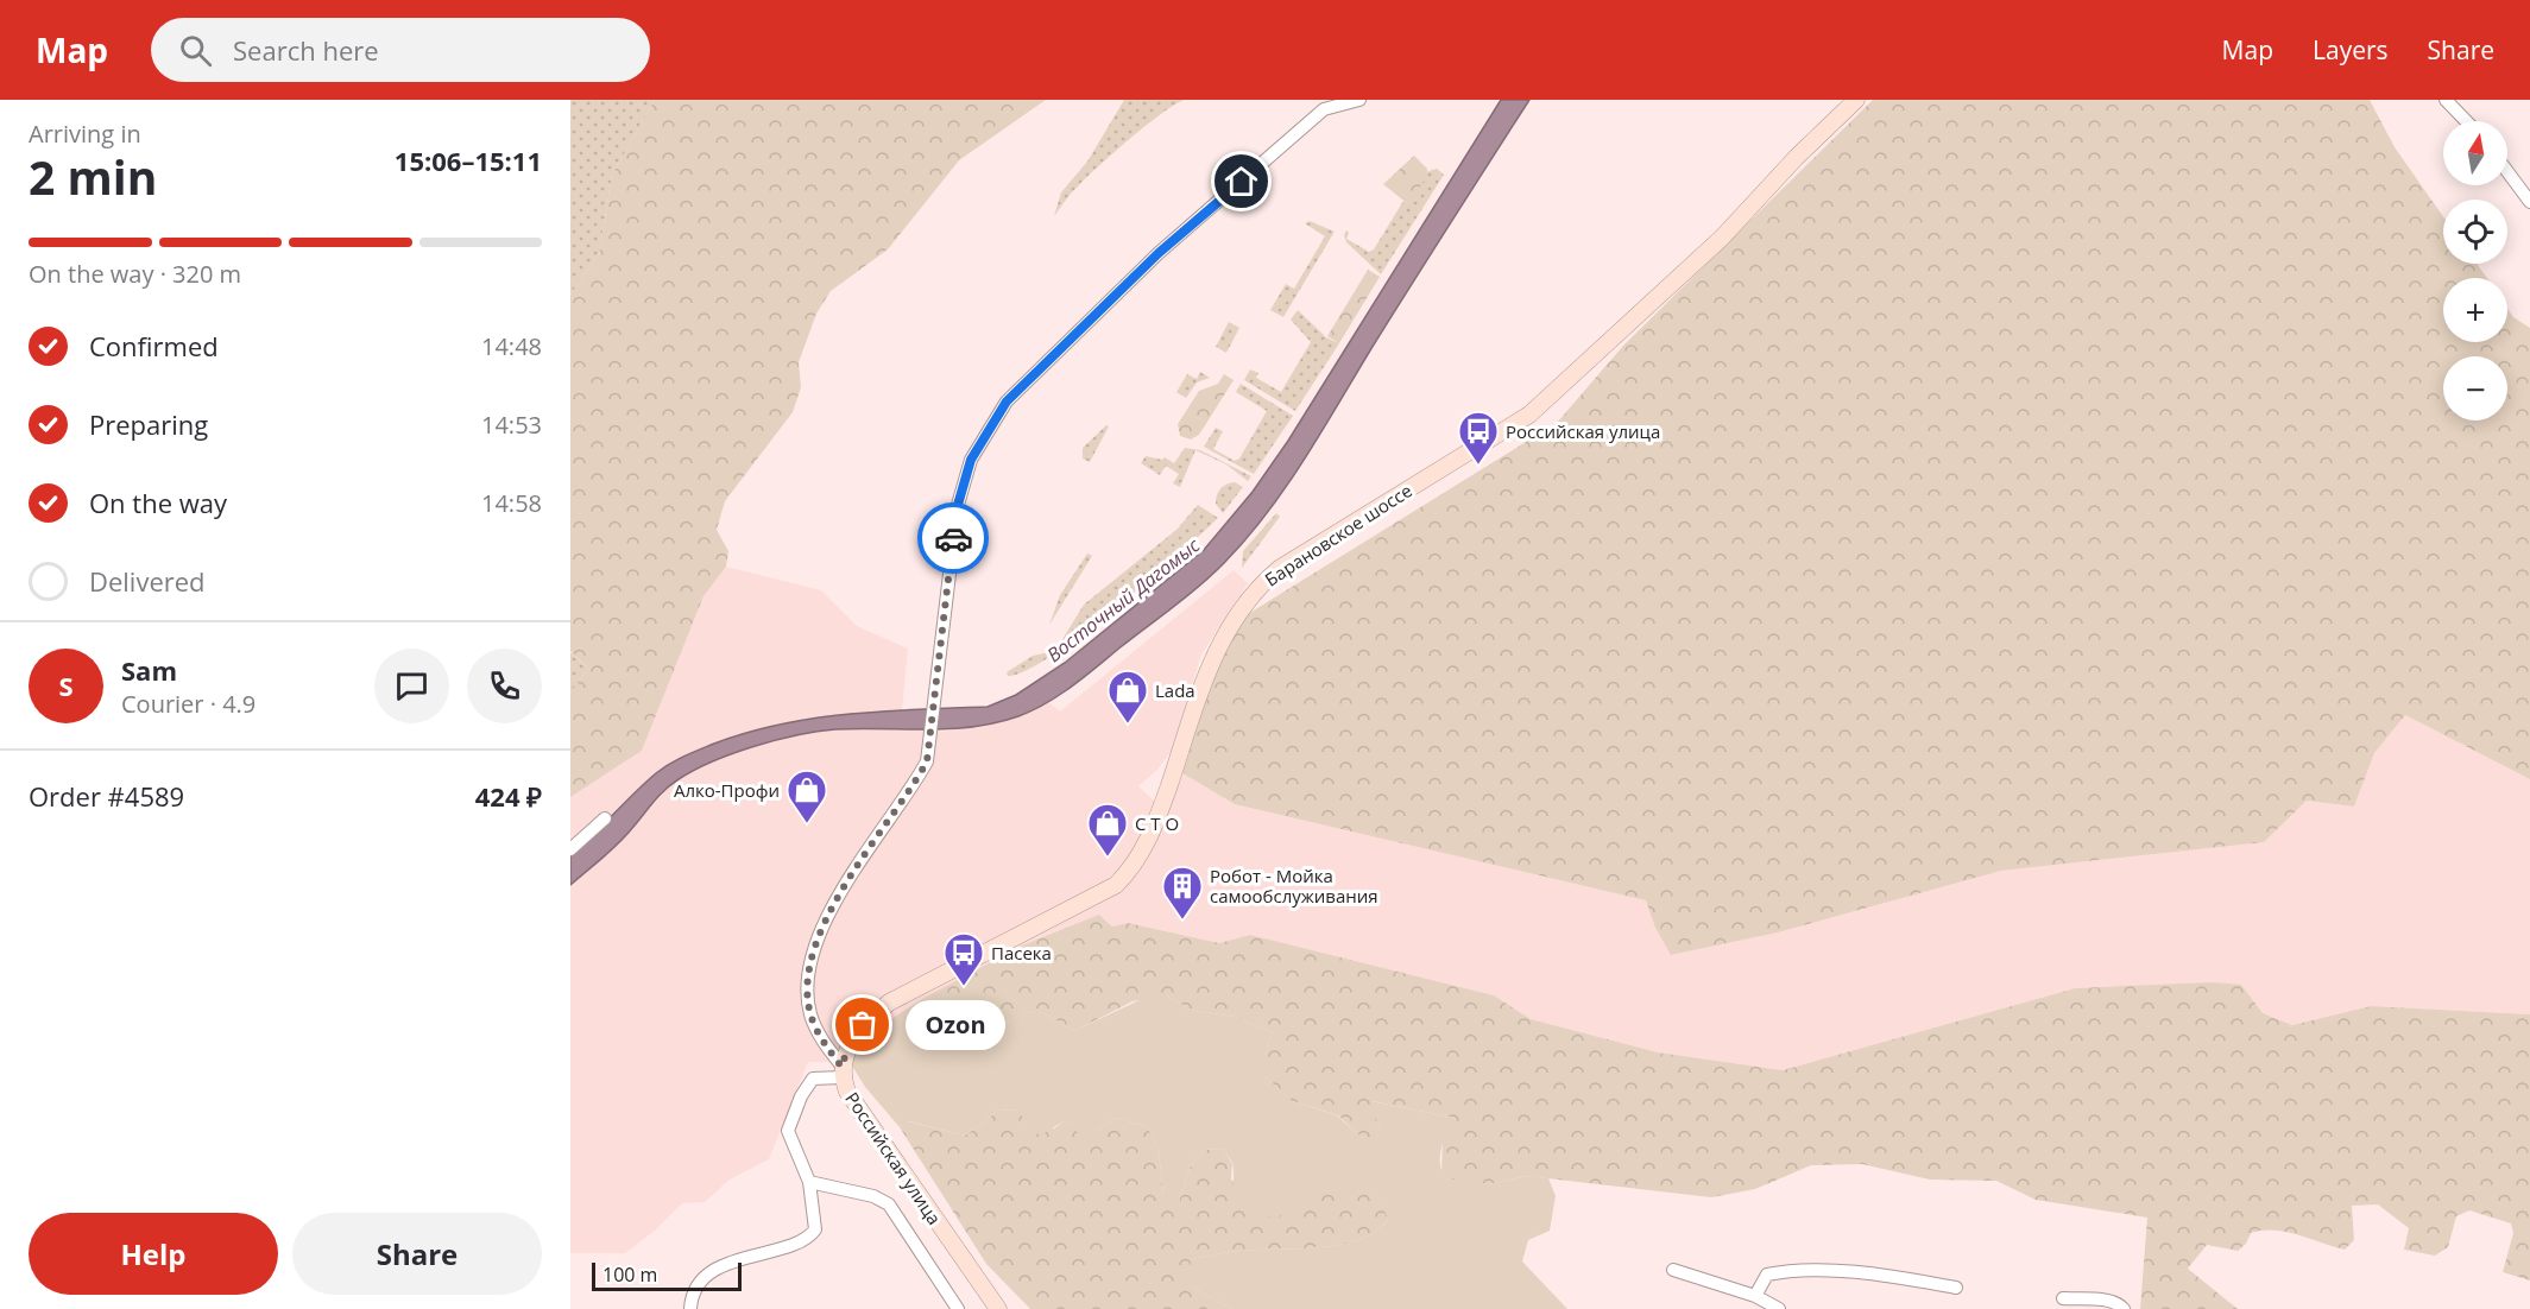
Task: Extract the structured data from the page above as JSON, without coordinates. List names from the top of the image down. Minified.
{"streets":{"main road":["Барановское шоссе","Российская улица"]},"crossings":[["Барановское шоссе","Российская улица"]],"water":["Восточный Дагомыс"],"places":{"bus stop":["Российская улица","Пасека"],"shop":["Lada","Алко-Профи","С Т О"],"building":["Робот - Мойка самообслуживания"],"other":["Ozon"]},"scale_bar":"100 m","north":"top","page":{"header":"Map","search":"Search here","nav":["Map","Layers","Share"],"heading":["2 min","Arriving in","15:06–15:11"],"panel":["Sam","Courier · 4.9","Order #4589","424 ₽"],"map_buttons":["+","−"],"bar":"On the way · 320 m","list":[["Confirmed","14:48"],["Preparing","14:53"],["On the way","14:58"],"Delivered"],"round":"S","bubble":"Ozon","buttons":["Help","Share"],"scale":"100 m"}}
